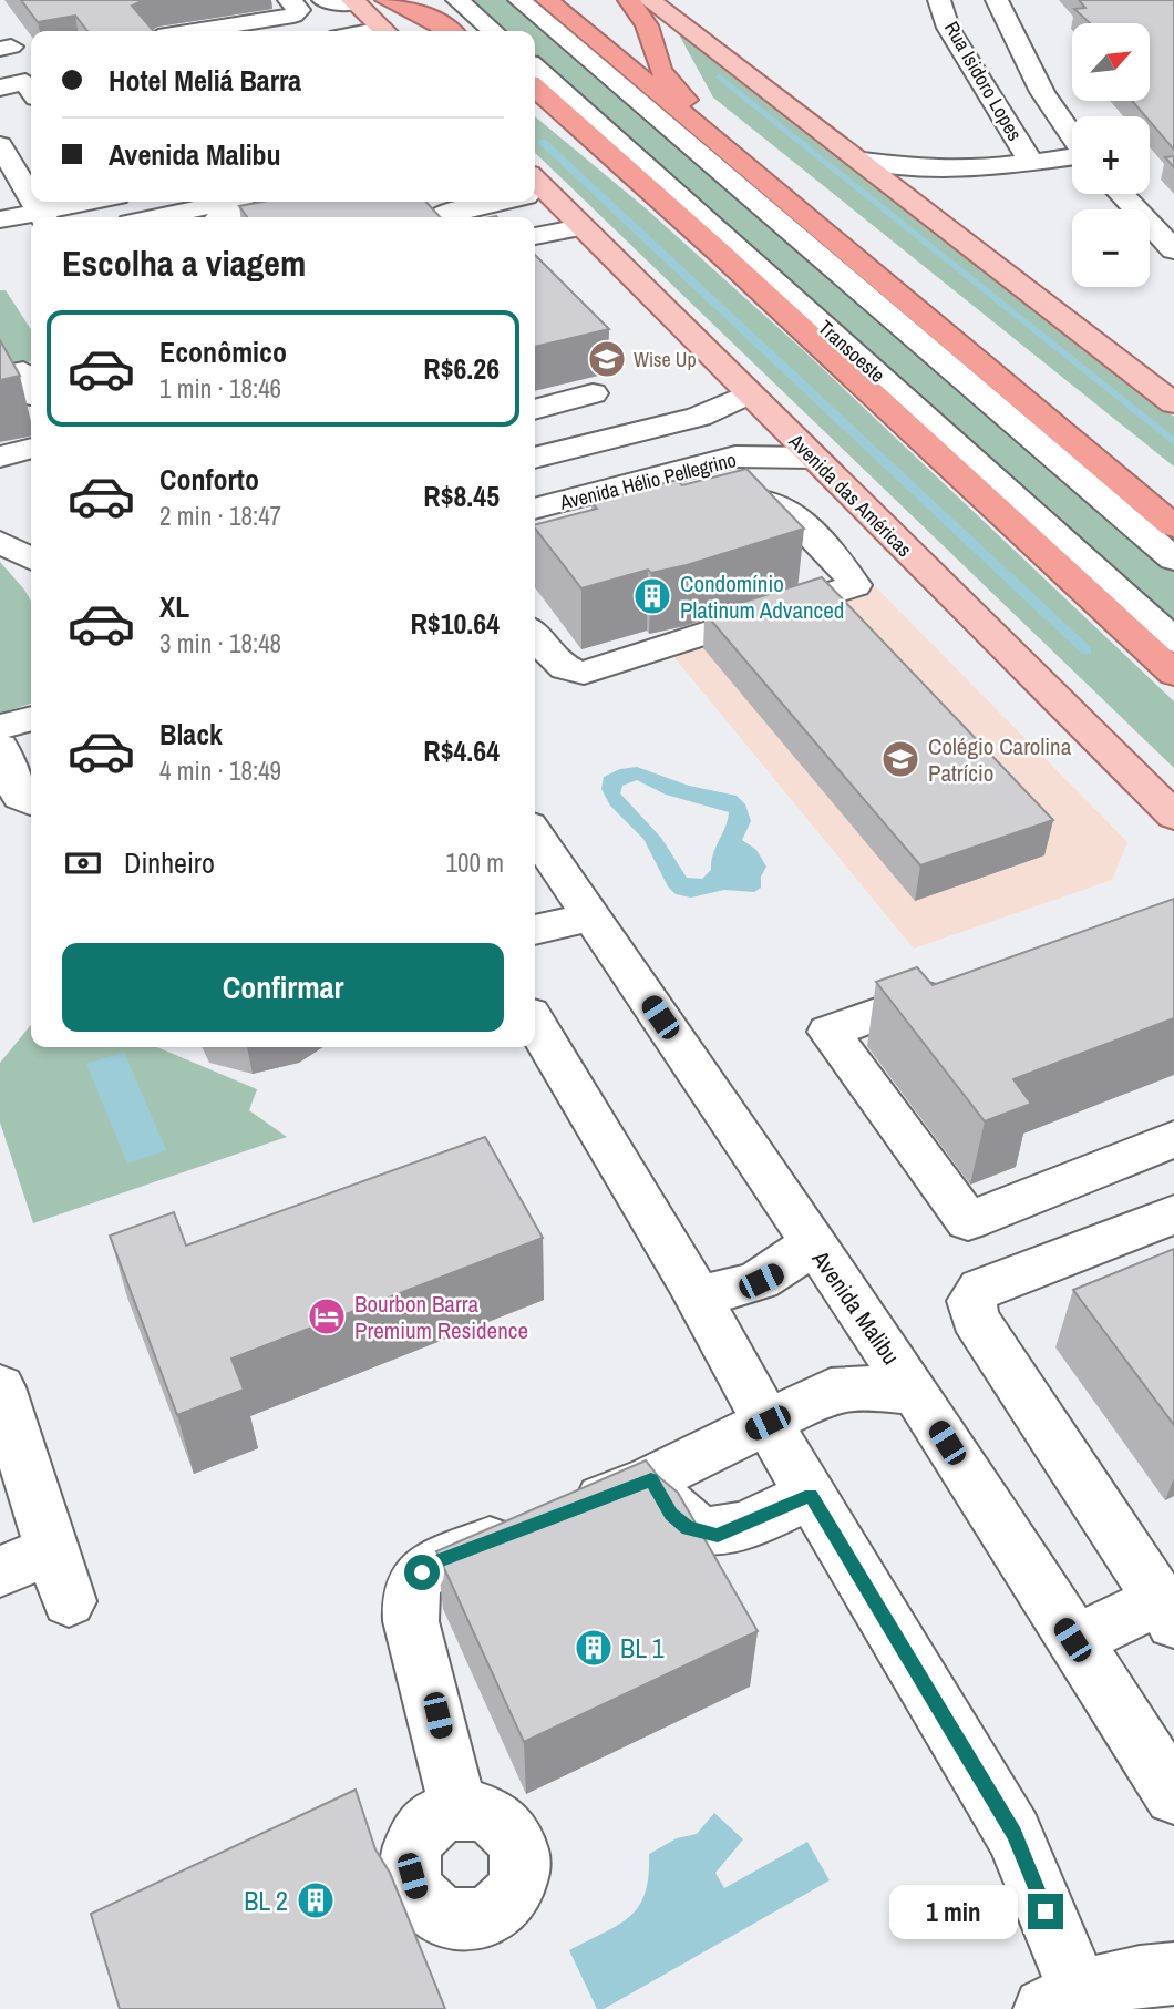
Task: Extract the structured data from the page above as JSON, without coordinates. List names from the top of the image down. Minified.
{"streets":{"main road":["Avenida das Américas"],"street":["Rua Isidoro Lopes","Transoeste","Avenida Hélio Pellegrino","Avenida Malibu"]},"crossings":[["Avenida Hélio Pellegrino","Avenida das Américas"]],"places":{"school or university":["Wise Up","Colégio Carolina Patrício"],"building":["Condomínio Platinum Advanced","BL 1","BL 2"],"hotel":["Bourbon Barra Premium Residence"]},"north":"top right","page":{"map_buttons":["+","−"],"banner":["Hotel Meliá Barra","Avenida Malibu"],"heading":"Escolha a viagem","list":[{"name":"Econômico","note":"1 min · 18:46","value":"R$6.26"},{"name":"Conforto","note":"2 min · 18:47","value":"R$8.45"},{"name":"XL","note":"3 min · 18:48","value":"R$10.64"},{"name":"Black","note":"4 min · 18:49","value":"R$4.64"}],"pay":["Dinheiro","100 m"],"buttons":"Confirmar","bubble":"1 min"}}
